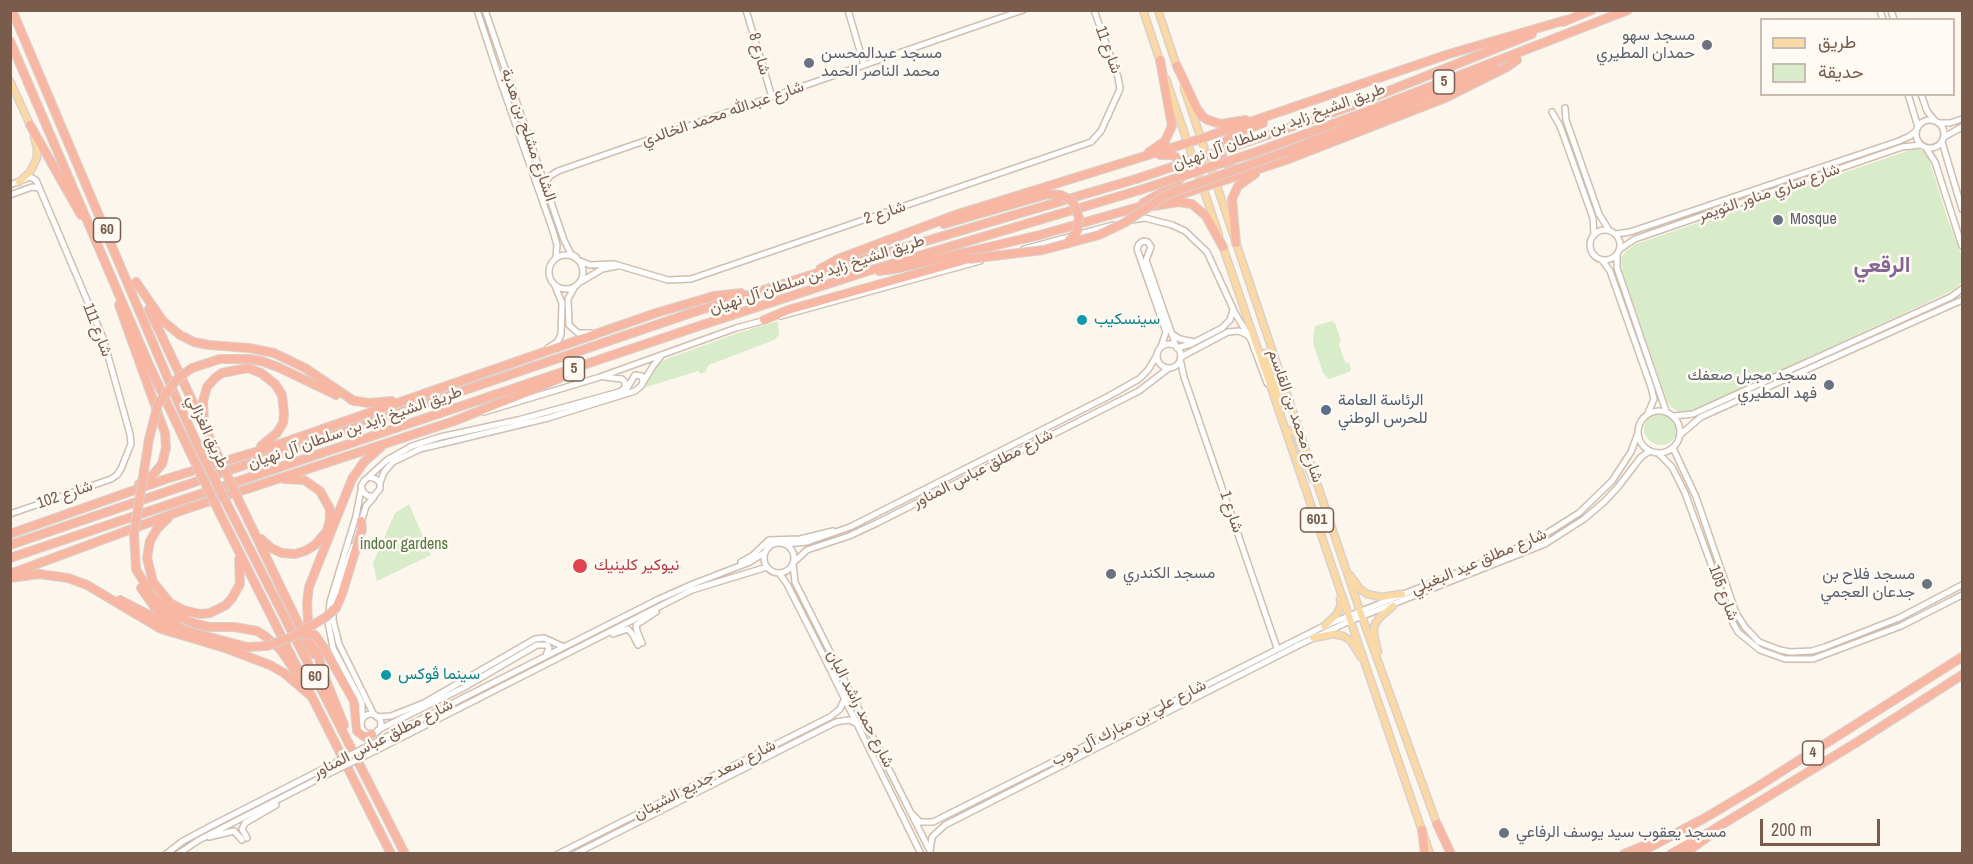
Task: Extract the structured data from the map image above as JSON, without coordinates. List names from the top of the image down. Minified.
{"streets":{"highway":["5","طريق الشيخ زايد بن سلطان آل نهيان","60","طريق الغزالي","4"],"main road":["شارع محمد بن القاسم","601"],"street":["شارع 11","شارع 8","شارع عبدالله محمد الخالدي","الشارع مشلح بن هدبة","شارع ساري مناور الثويمر","شارع 2","شارع 111","شارع مطلق عباس المناور","شارع 102","شارع 1","شارع مطلق عيد البغيلي","شارع 105","شارع حمد راشد البان","شارع علي بن مبارك آل دوب","شارع سعد جديع الشيتان"]},"crossings":[["شارع 11","شارع 2"],["شارع 8","شارع عبدالله محمد الخالدي"],["شارع عبدالله محمد الخالدي","الشارع مشلح بن هدبة"],["الشارع مشلح بن هدبة","شارع 2"],["شارع 111","شارع 102"],["شارع محمد بن القاسم","شارع مطلق عيد البغيلي"],["شارع محمد بن القاسم","شارع علي بن مبارك آل دوب"],["شارع مطلق عباس المناور","شارع 1"],["شارع مطلق عباس المناور","شارع حمد راشد البان"],["شارع 1","شارع علي بن مبارك آل دوب"],["شارع مطلق عيد البغيلي","شارع 105"],["شارع مطلق عيد البغيلي","شارع علي بن مبارك آل دوب"],["شارع حمد راشد البان","شارع سعد جديع الشيتان"]],"districts":["الرقعي"],"parks":["indoor gardens"],"places":["مسجد سهو حمدان المطيري","مسجد عبدالمحسن محمد الناصر الحمد","Mosque","سينسكيب","مسجد مجبل صعفك فهد المطيري","الرئاسة العامة للحرس الوطني","نيوكير كلينيك","مسجد الكندري","مسجد فلاح بن جدعان العجمي","سينما ڤوكس","مسجد يعقوب سيد يوسف الرفاعي"],"legend":["طريق","حديقة"],"scale_bar":"200 m"}
